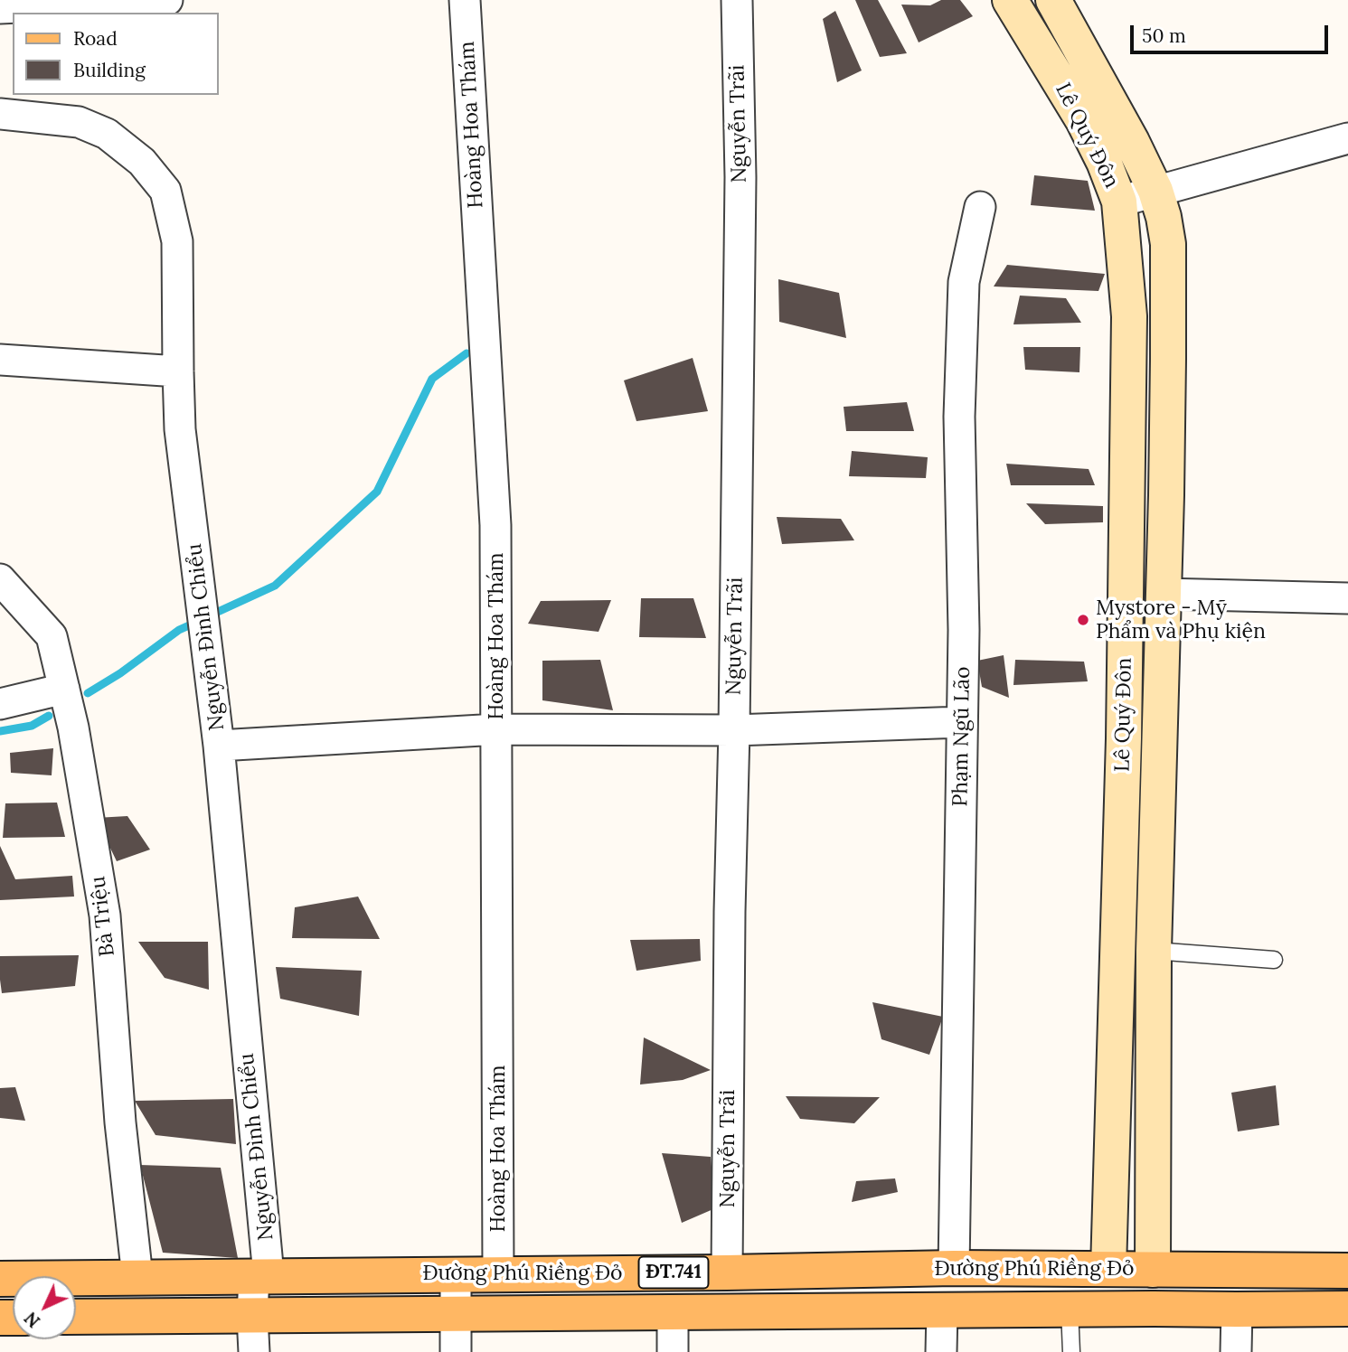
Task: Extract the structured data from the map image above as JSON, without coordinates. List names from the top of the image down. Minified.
{"streets":{"main road":["Lê Quý Đôn","Đường Phú Riềng Đỏ","ĐT.741"],"street":["Nguyễn Trãi","Hoàng Hoa Thám","Nguyễn Đình Chiểu","Phạm Ngũ Lão","Bà Triệu"]},"crossings":[["Nguyễn Trãi","Đường Phú Riềng Đỏ"],["Hoàng Hoa Thám","Đường Phú Riềng Đỏ"],["Lê Quý Đôn","Đường Phú Riềng Đỏ"],["Nguyễn Đình Chiểu","Đường Phú Riềng Đỏ"],["Phạm Ngũ Lão","Đường Phú Riềng Đỏ"],["Bà Triệu","Đường Phú Riềng Đỏ"]],"places":["Mystore - Mỹ Phẩm và Phụ kiện"],"legend":["Road","Building"],"scale_bar":"50 m","north":"bottom left"}
